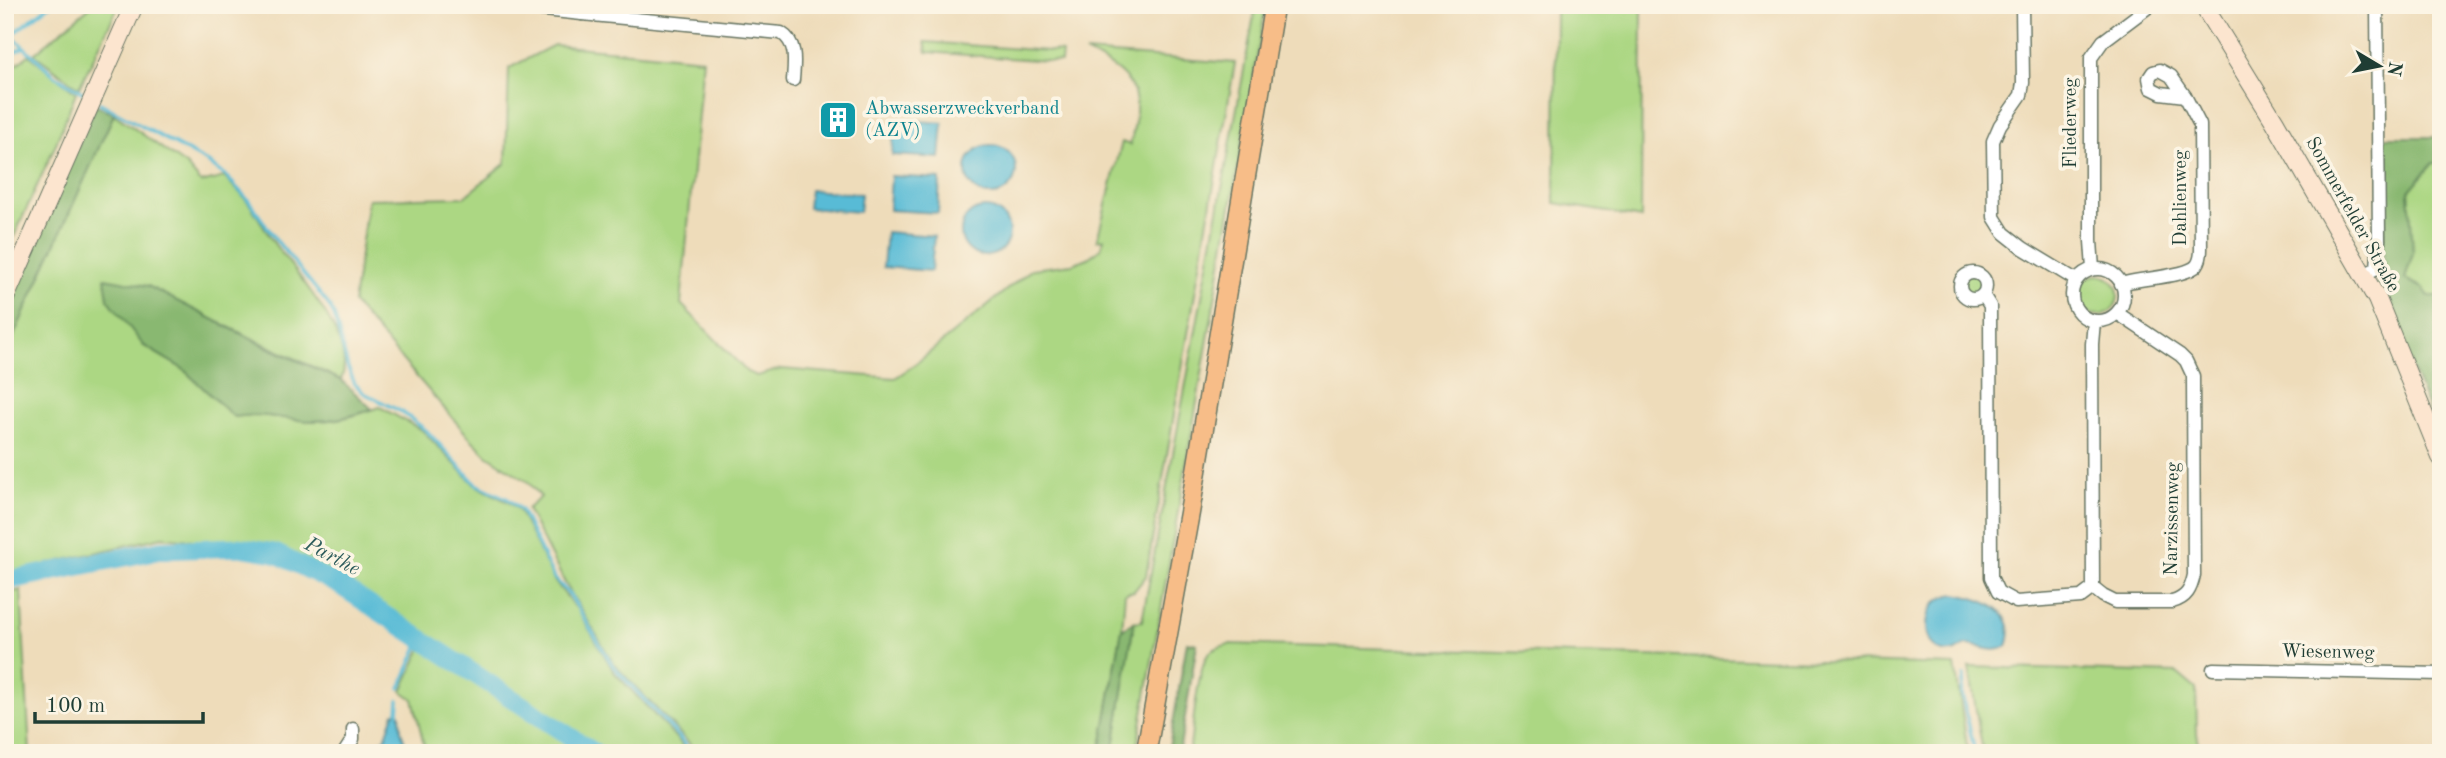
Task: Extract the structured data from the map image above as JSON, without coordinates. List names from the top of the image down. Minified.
{"streets":{"street":["Fliederweg","Dahlienweg","Sommerfelder Straße","Narzissenweg","Wiesenweg"]},"crossings":[["Fliederweg","Dahlienweg"],["Fliederweg","Narzissenweg"],["Dahlienweg","Narzissenweg"]],"water":["Parthe"],"places":{"building":["Abwasserzweckverband (AZV)"]},"scale_bar":"100 m","north":"right"}
